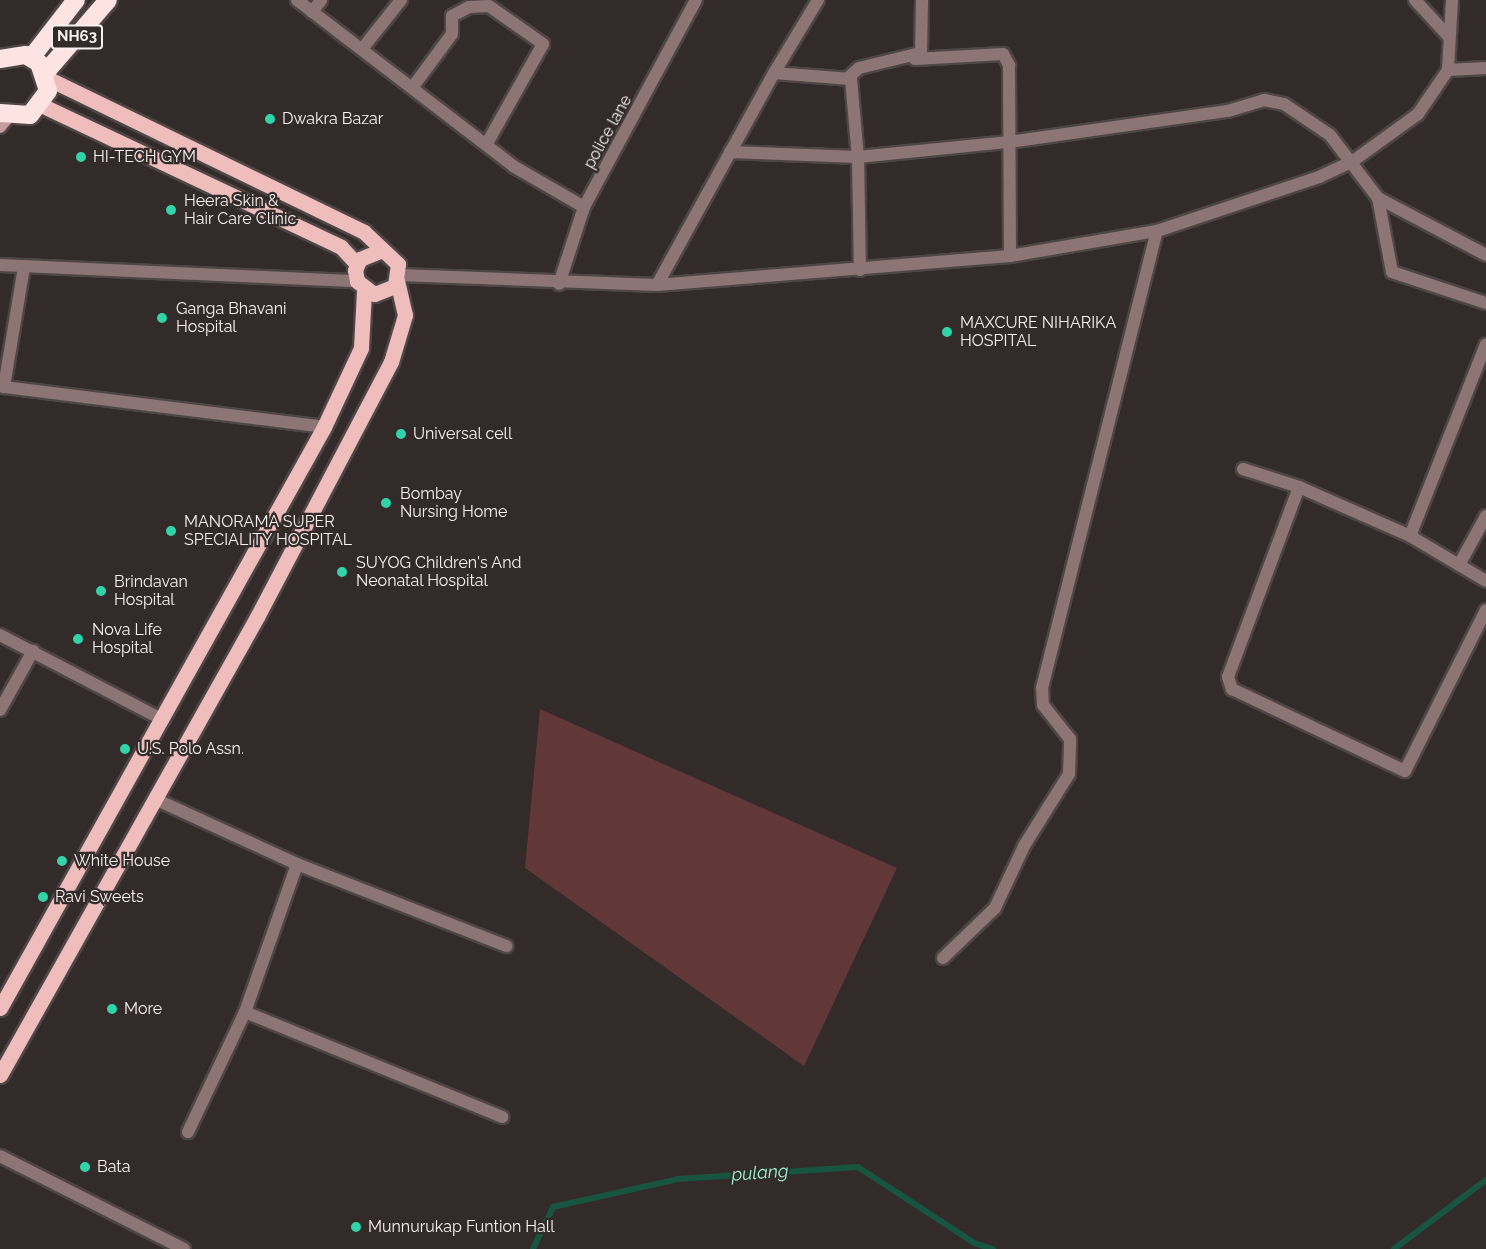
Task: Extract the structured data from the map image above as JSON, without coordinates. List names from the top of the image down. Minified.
{"streets":{"highway":["NH63"],"street":["police lane"]},"water":["pulang"],"places":["Dwakra Bazar","HI-TECH GYM","Heera Skin & Hair Care Clinic","Ganga Bhavani Hospital","MAXCURE NIHARIKA HOSPITAL","Universal cell","Bombay Nursing Home","MANORAMA SUPER SPECIALITY HOSPITAL","SUYOG Children's And Neonatal Hospital","Brindavan Hospital","Nova Life Hospital","U.S. Polo Assn.","White House","Ravi Sweets","More","Bata","Munnurukap Funtion Hall"]}
